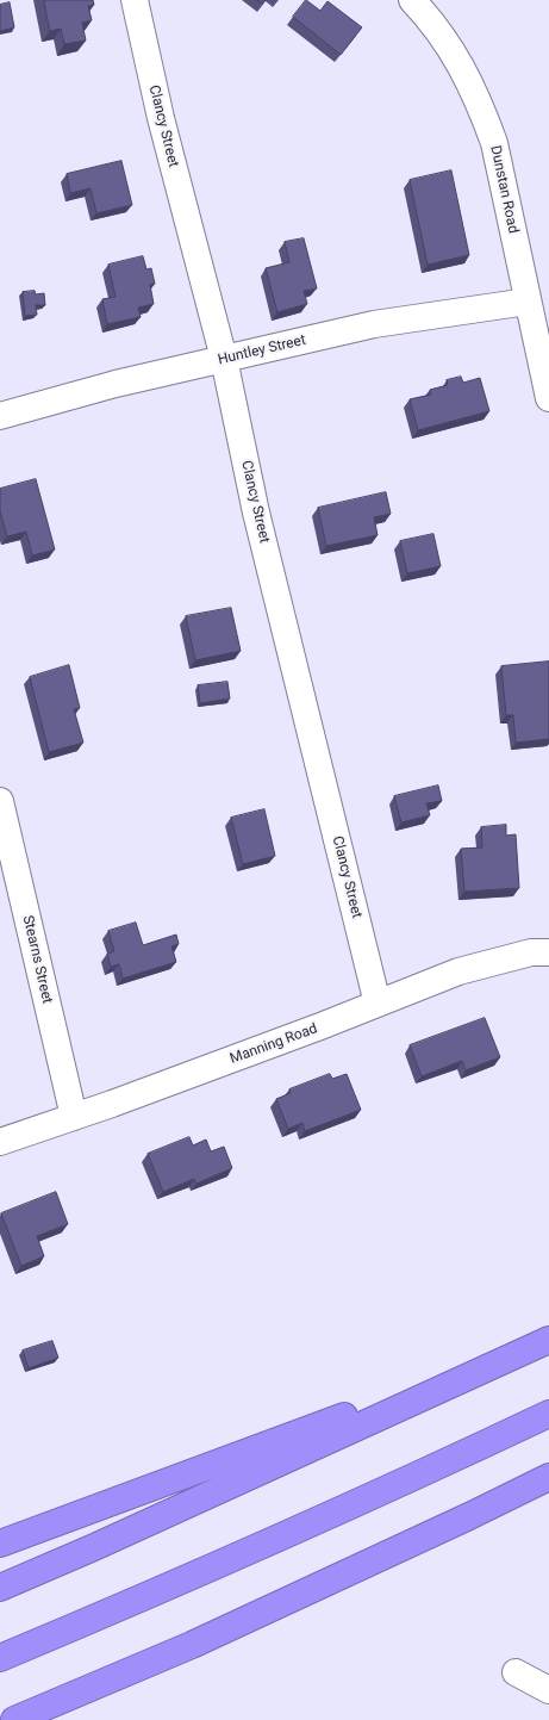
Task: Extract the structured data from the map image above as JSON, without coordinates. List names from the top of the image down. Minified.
{"streets":{"street":["Clancy Street","Dunstan Road","Huntley Street","Stearns Street","Manning Road"]},"crossings":[["Clancy Street","Huntley Street"],["Clancy Street","Manning Road"],["Dunstan Road","Huntley Street"],["Stearns Street","Manning Road"]]}
